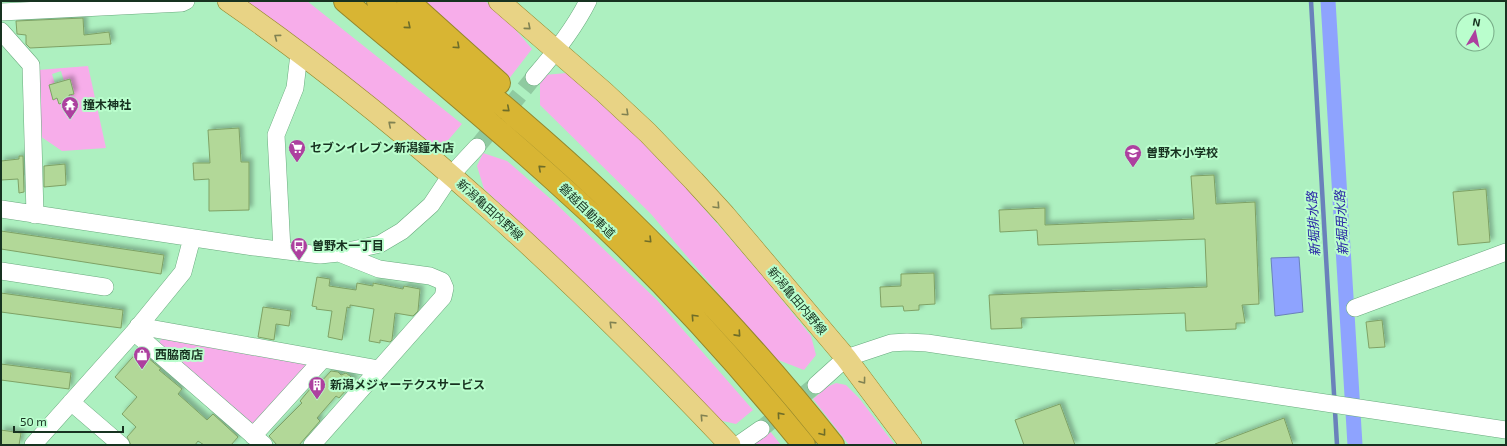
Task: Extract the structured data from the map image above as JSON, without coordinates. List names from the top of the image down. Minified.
{"streets":{"highway":["磐越自動車道"],"main road":["新潟亀田内野線"]},"water":["新堀用水路","新堀排水路"],"places":{"temple":["撞木神社"],"supermarket":["セブンイレブン新潟鐘木店"],"school or university":["曽野木小学校"],"bus stop":["曽野木一丁目"],"shop":["西脇商店"],"building":["新潟メジャーテクスサービス"]},"scale_bar":"50 m","north":"top"}
